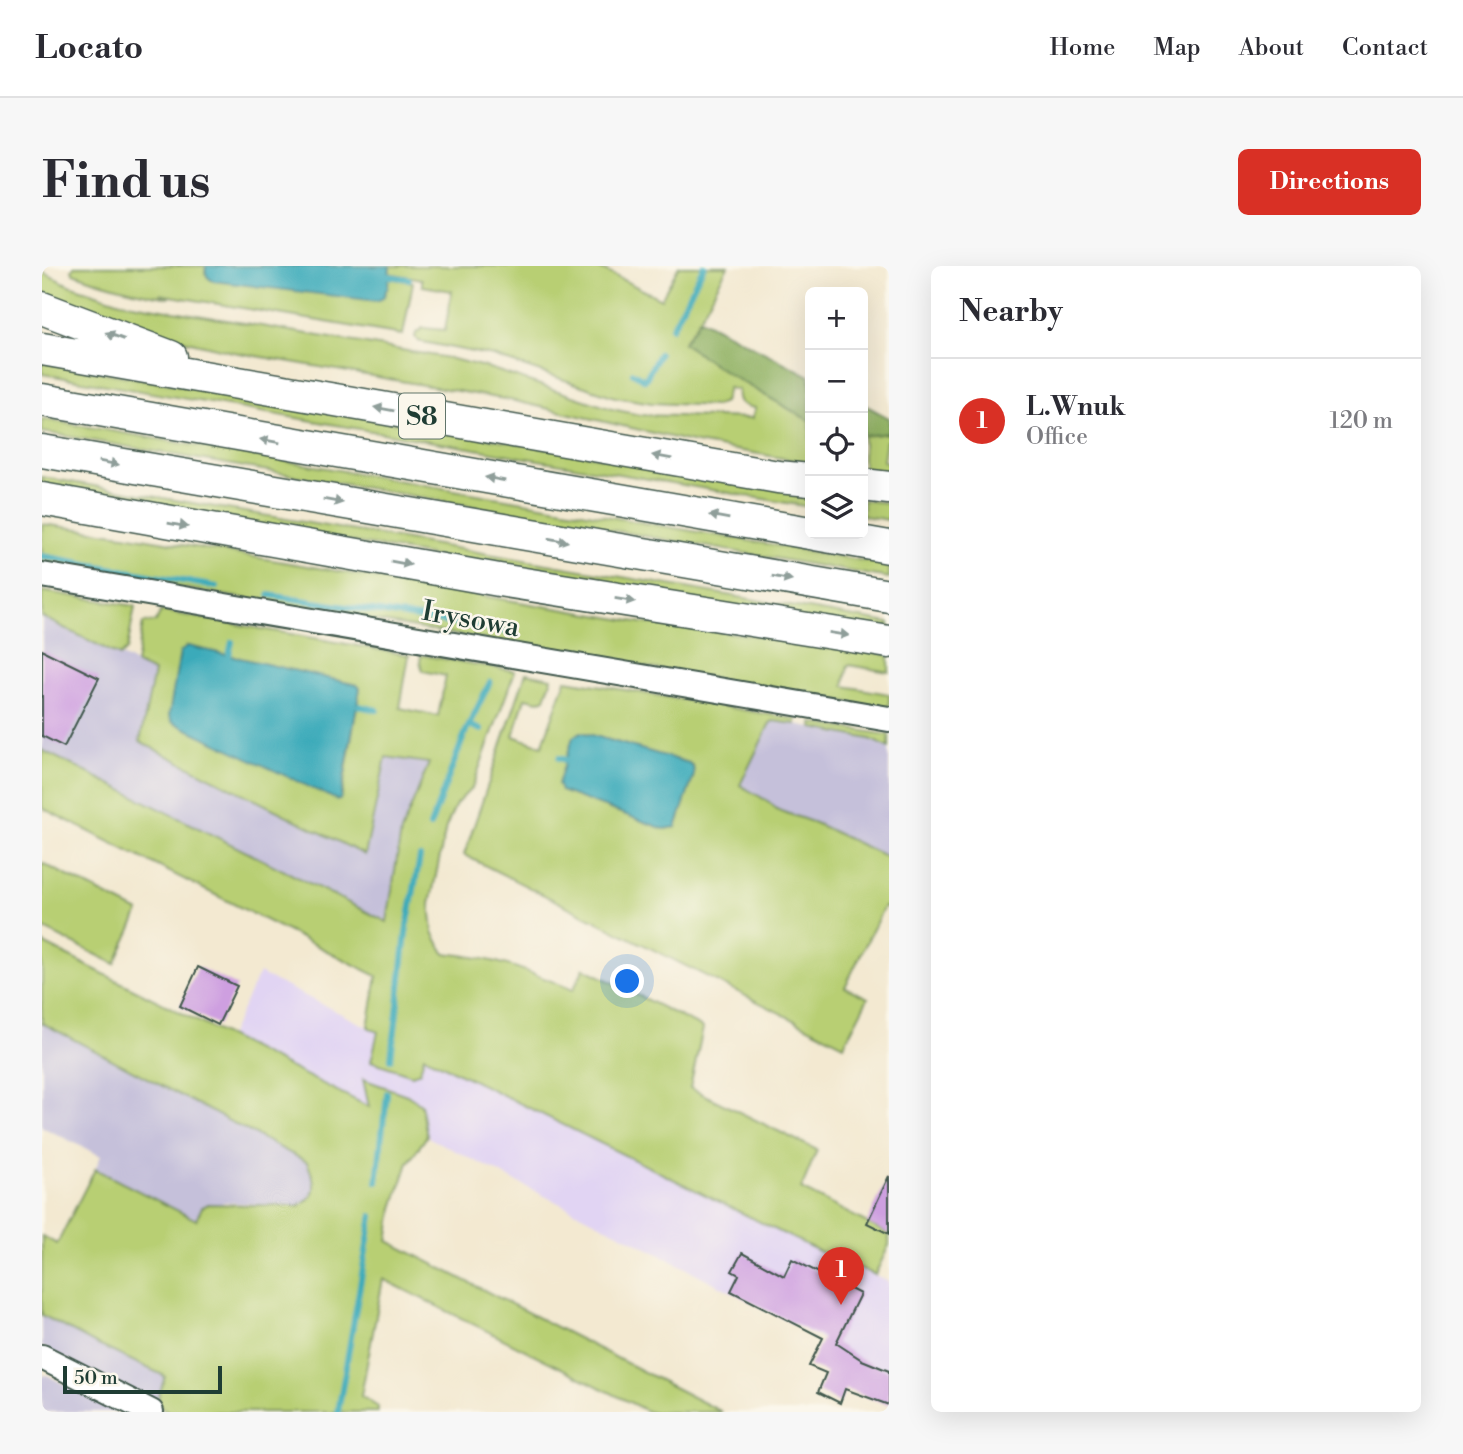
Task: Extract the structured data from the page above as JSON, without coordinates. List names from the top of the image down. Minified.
{"streets":{"highway":["S8"],"street":["Irysowa"]},"scale_bar":"50 m","page":{"header":"Locato","nav":["Home","Map","About","Contact"],"buttons":"Directions","title":"Find us","heading":"Nearby","map_buttons":["+","−"],"list":[{"mark":"1","name":"L.Wnuk","note":"Office","value":"120 m"}],"pins":"1","scale":"50 m"}}
